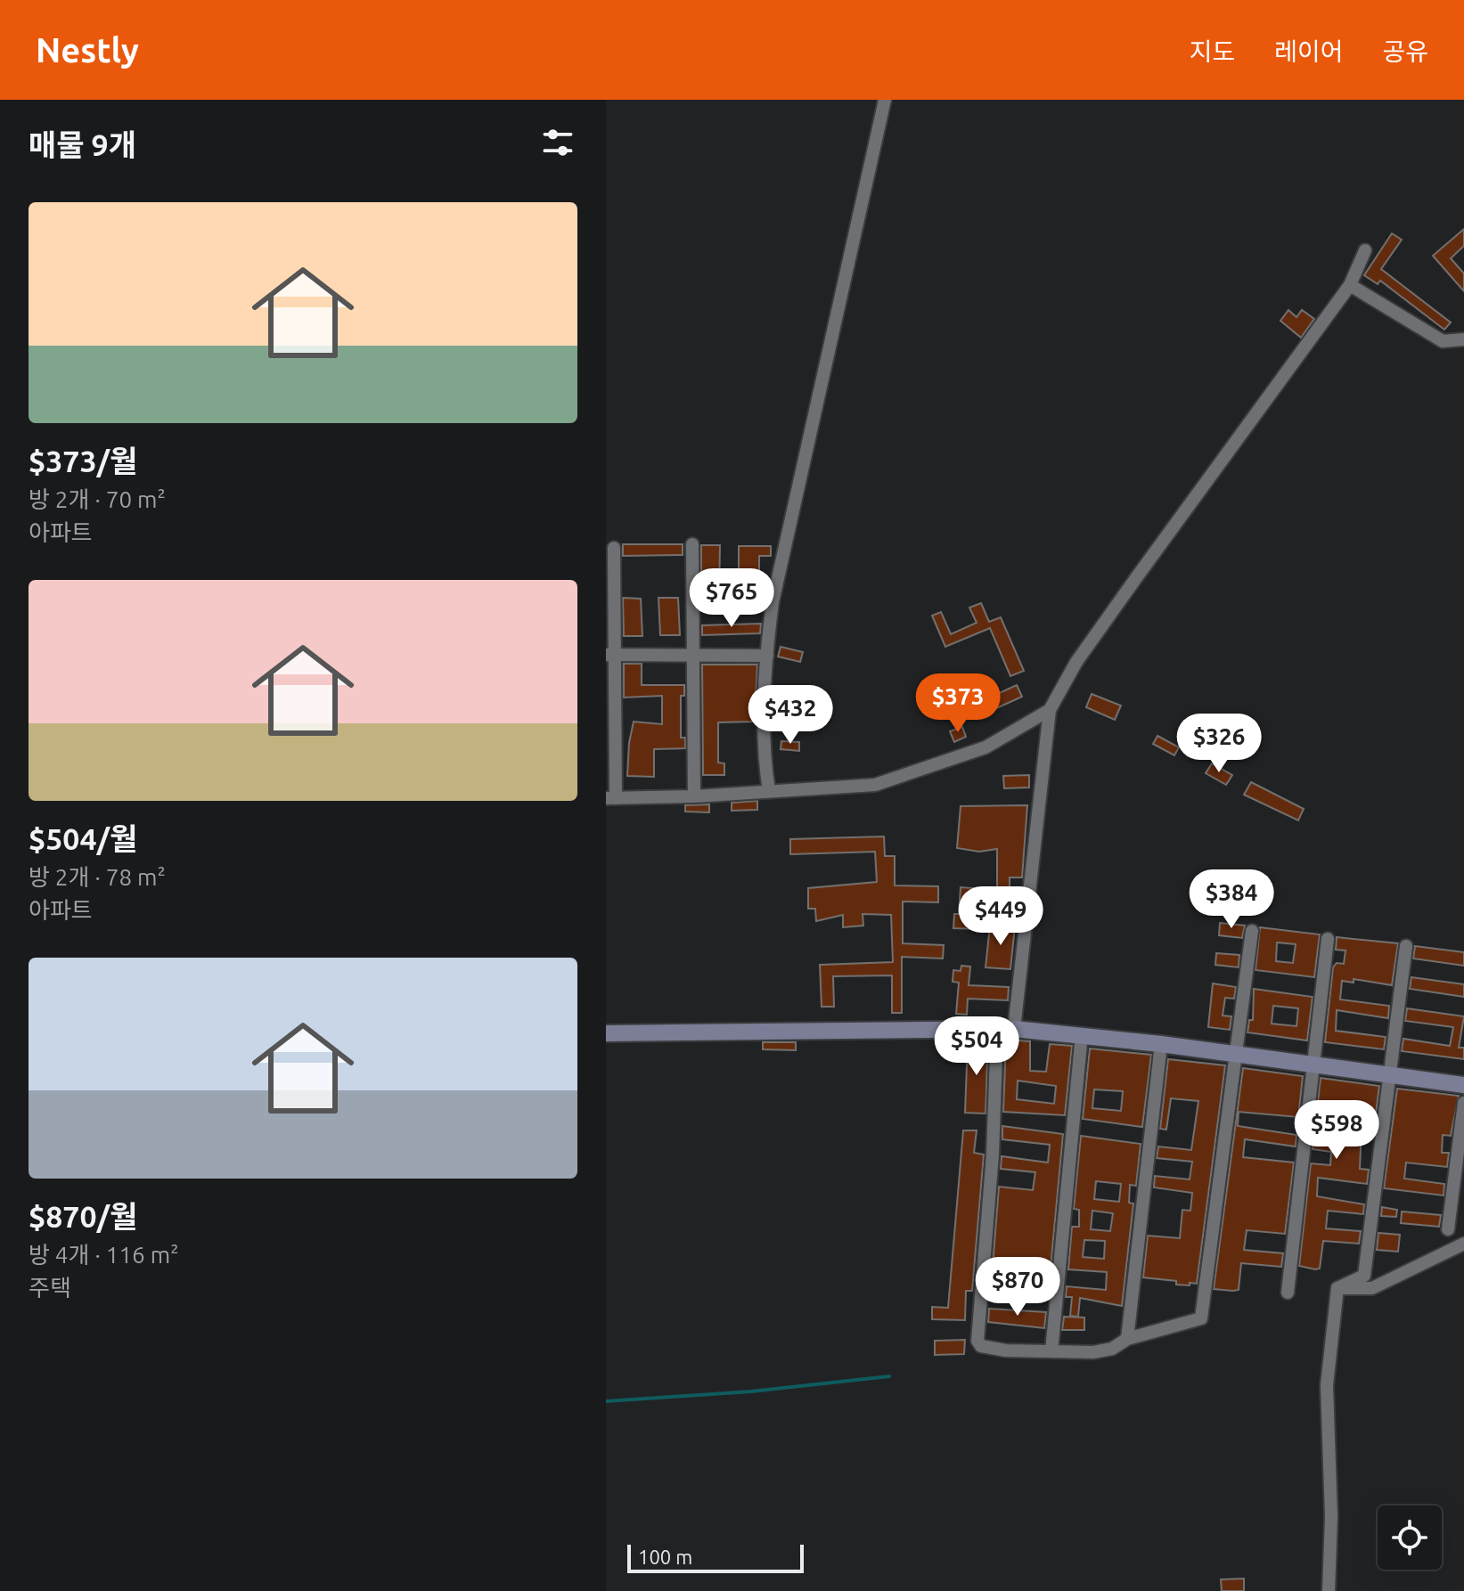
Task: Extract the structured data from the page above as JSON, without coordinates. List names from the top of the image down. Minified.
{"scale_bar":"100 m","page":{"header":"Nestly","nav":["지도","레이어","공유"],"heading":"매물 9개","list":[{"name":"$373/월","note":"방 2개 · 70 m² · 아파트"},{"name":"$504/월","note":"방 2개 · 78 m² · 아파트"},{"name":"$870/월","note":"방 4개 · 116 m² · 주택"}],"price":["$765","$373","$432","$326","$384","$449","$504","$598","$870"],"scale":"100 m"}}
